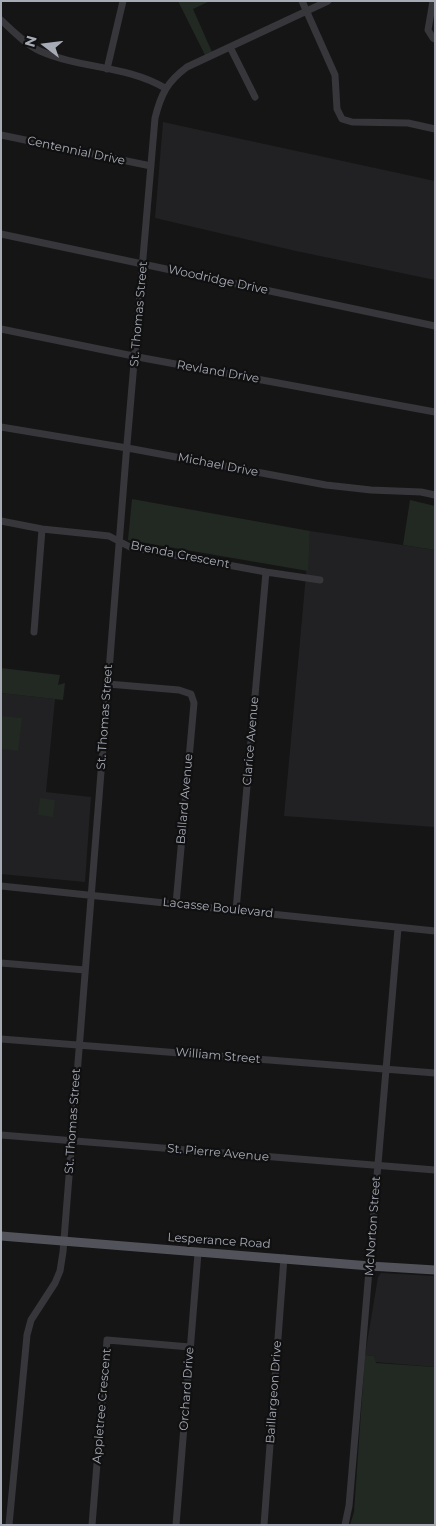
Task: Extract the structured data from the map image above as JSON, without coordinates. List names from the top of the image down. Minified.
{"streets":{"main road":["Lesperance Road"],"street":["Centennial Drive","Woodridge Drive","St. Thomas Street","Revland Drive","Michael Drive","Brenda Crescent","Clarice Avenue","Ballard Avenue","Lacasse Boulevard","William Street","St. Pierre Avenue","McNorton Street","Orchard Drive","Baillargeon Drive","Appletree Crescent"]},"crossings":[["Centennial Drive","St. Thomas Street"],["Woodridge Drive","St. Thomas Street"],["St. Thomas Street","Revland Drive"],["St. Thomas Street","Michael Drive"],["St. Thomas Street","Brenda Crescent"],["St. Thomas Street","Ballard Avenue"],["St. Thomas Street","Lacasse Boulevard"],["St. Thomas Street","William Street"],["St. Thomas Street","St. Pierre Avenue"],["St. Thomas Street","Lesperance Road"],["Brenda Crescent","Clarice Avenue"],["Clarice Avenue","Lacasse Boulevard"],["Ballard Avenue","Lacasse Boulevard"],["Lacasse Boulevard","McNorton Street"],["William Street","McNorton Street"],["St. Pierre Avenue","McNorton Street"],["McNorton Street","Lesperance Road"],["Lesperance Road","Orchard Drive"],["Lesperance Road","Baillargeon Drive"],["Orchard Drive","Appletree Crescent"]],"north":"left"}
